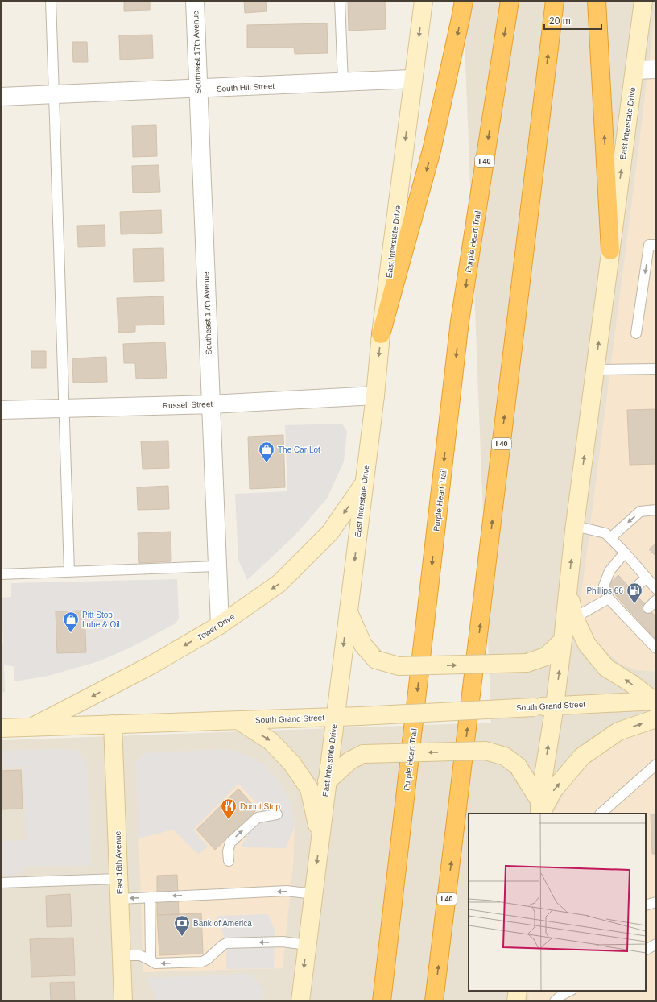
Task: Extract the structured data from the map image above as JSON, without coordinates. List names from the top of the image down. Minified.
{"streets":{"highway":["I 40","Purple Heart Trail"],"main road":["East Interstate Drive","Tower Drive","South Grand Street","East 16th Avenue"],"street":["Southeast 17th Avenue","South Hill Street","Russell Street"]},"crossings":[["Southeast 17th Avenue","South Hill Street"],["Southeast 17th Avenue","Russell Street"],["Southeast 17th Avenue","Tower Drive"],["South Hill Street","East Interstate Drive"],["East Interstate Drive","Russell Street"],["East Interstate Drive","Tower Drive"],["East Interstate Drive","South Grand Street"],["Tower Drive","South Grand Street"],["South Grand Street","East 16th Avenue"]],"one_way":["Tower Drive"],"places":{"shop":["The Car Lot","Pitt Stop Lube & Oil"],"fuel station":["Phillips 66"],"restaurant":["Donut Stop"],"bank":["Bank of America"]},"scale_bar":"20 m"}
